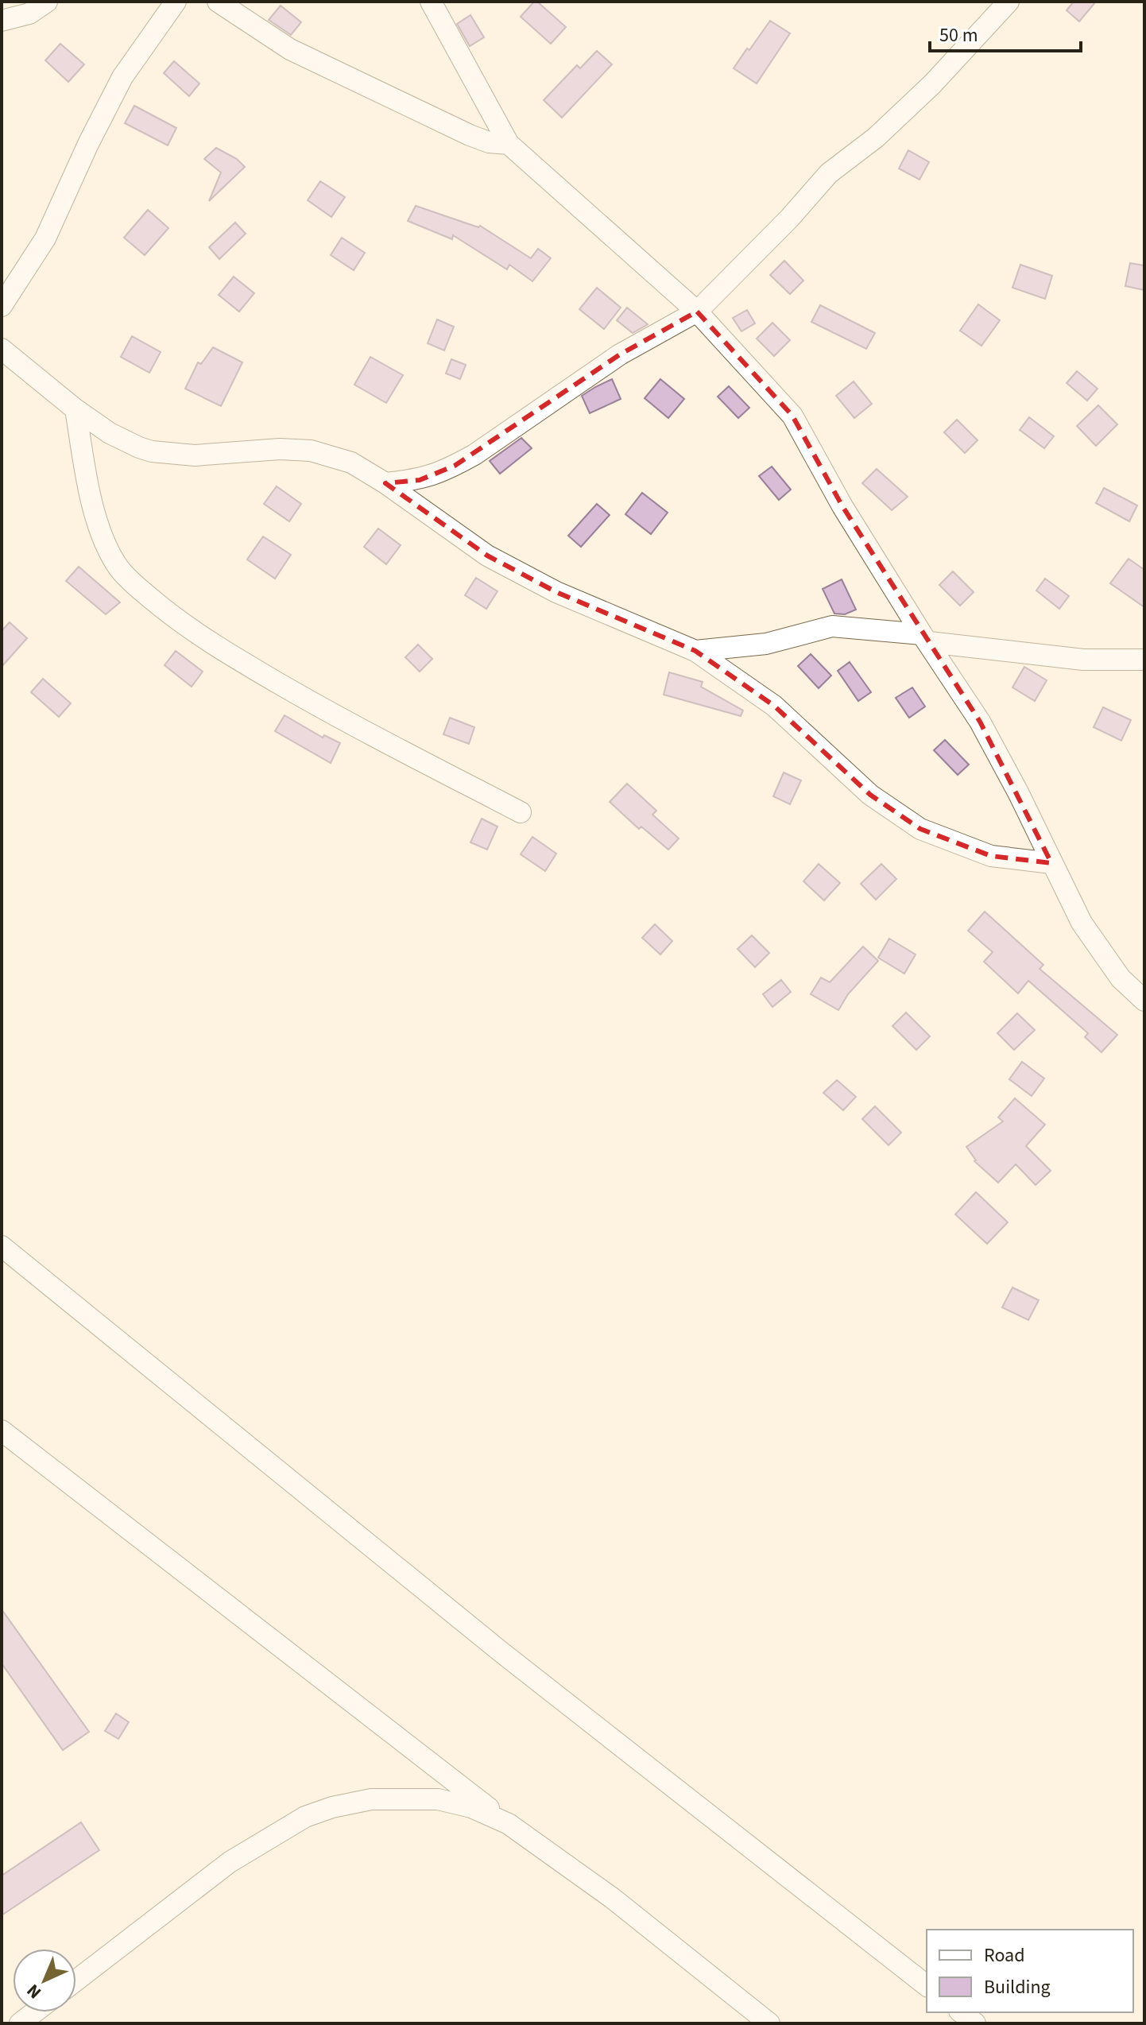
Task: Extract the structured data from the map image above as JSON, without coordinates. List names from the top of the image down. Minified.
{"legend":["Road","Building"],"scale_bar":"50 m","north":"bottom left"}
